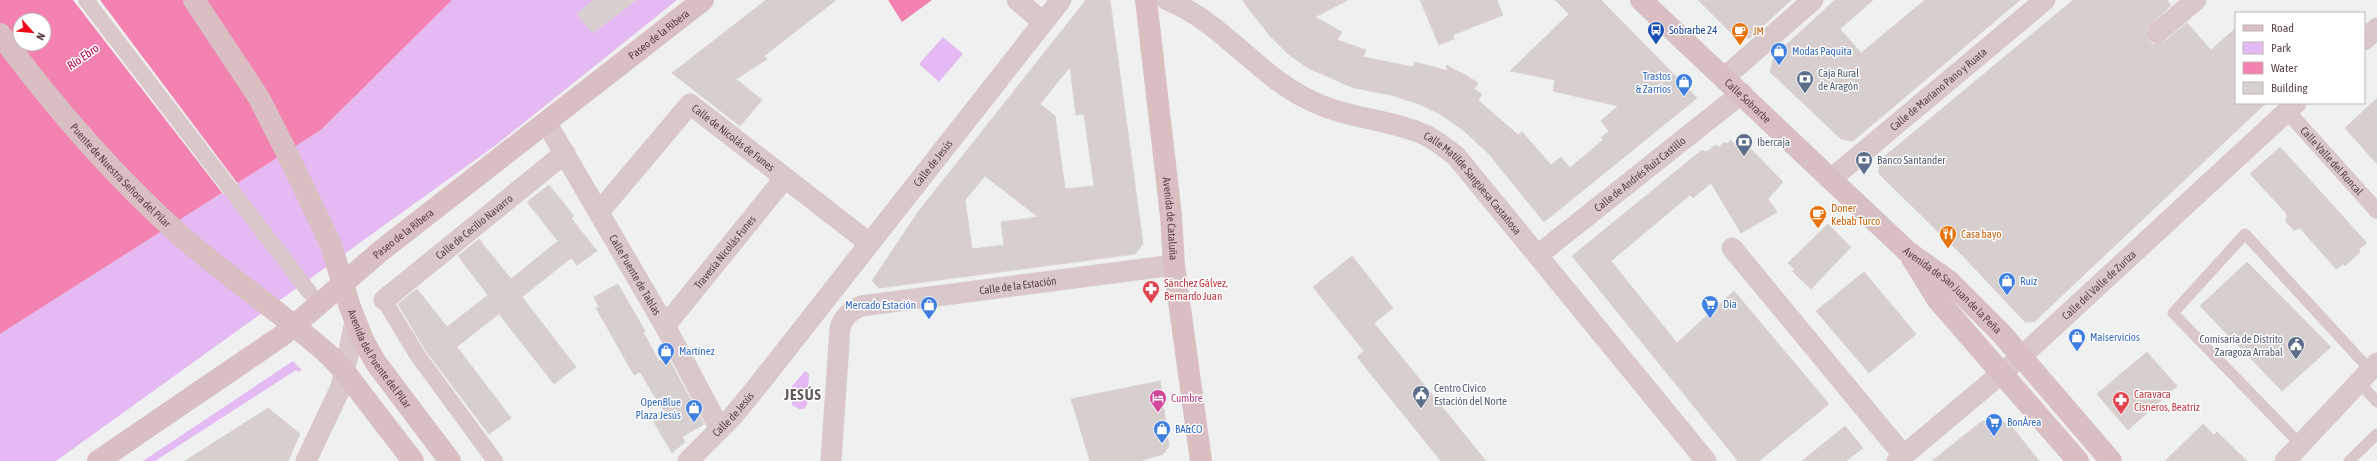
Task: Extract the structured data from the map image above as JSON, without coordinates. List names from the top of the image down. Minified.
{"streets":{"main road":["Paseo de la Ribera","Calle Sobrarbe","Puente de Nuestra Señora del Pilar","Avenida de Cataluña","Avenida de San Juan de la Peña","Avenida del Puente del Pilar"],"street":["Calle de Mariano Pano y Ruata","Calle de Nicolás de Funes","Calle Valle del Roncal","Calle de Jesús","Calle de Andrés Ruiz Castillo","Calle Matilde Sangüesa Castañosa","Calle de Cecilio Navarro","Travesía Nicolás Funes","Calle Puente de Tablas","Calle del Valle de Zuriza","Calle de la Estación"]},"crossings":[["Paseo de la Ribera","Puente de Nuestra Señora del Pilar"],["Paseo de la Ribera","Calle Puente de Tablas"],["Paseo de la Ribera","Avenida del Puente del Pilar"],["Calle de Mariano Pano y Ruata","Calle Sobrarbe"],["Calle Sobrarbe","Calle de Andrés Ruiz Castillo"],["Calle Sobrarbe","Avenida de San Juan de la Peña"],["Calle de Nicolás de Funes","Calle de Jesús"],["Calle de Nicolás de Funes","Travesía Nicolás Funes"],["Calle de Nicolás de Funes","Calle Puente de Tablas"],["Calle Valle del Roncal","Calle del Valle de Zuriza"],["Calle de Jesús","Calle Puente de Tablas"],["Calle de Andrés Ruiz Castillo","Calle Matilde Sangüesa Castañosa"],["Avenida de Cataluña","Calle de la Estación"],["Calle de Cecilio Navarro","Calle Puente de Tablas"],["Travesía Nicolás Funes","Calle Puente de Tablas"],["Calle del Valle de Zuriza","Avenida de San Juan de la Peña"]],"districts":["JESÚS"],"water":["Río Ebro"],"places":{"bus stop":["Sobrarbe 24"],"cafe":["JM","Doner Kebab Turco"],"shop":["Modas Paquita","Trastos & Zarrios","Ruiz","Mercado Estación","Maiservicios","Martínez","OpenBlue Plaza Jesús","BA&CO"],"bank":["Caja Rural de Aragón","Ibercaja","Banco Santander"],"restaurant":["Casa bayo"],"pharmacy":["Sánchez Gálvez, Bernardo Juan","Caravaca Cisneros, Beatriz"],"supermarket":["Dia","BonÀrea"],"public building":["Comisaría de Distrito Zaragoza Arrabal","Centro Civico Estación del Norte"],"hotel":["Cumbre"]},"legend":["Road","Park","Water","Building"],"north":"bottom right"}
